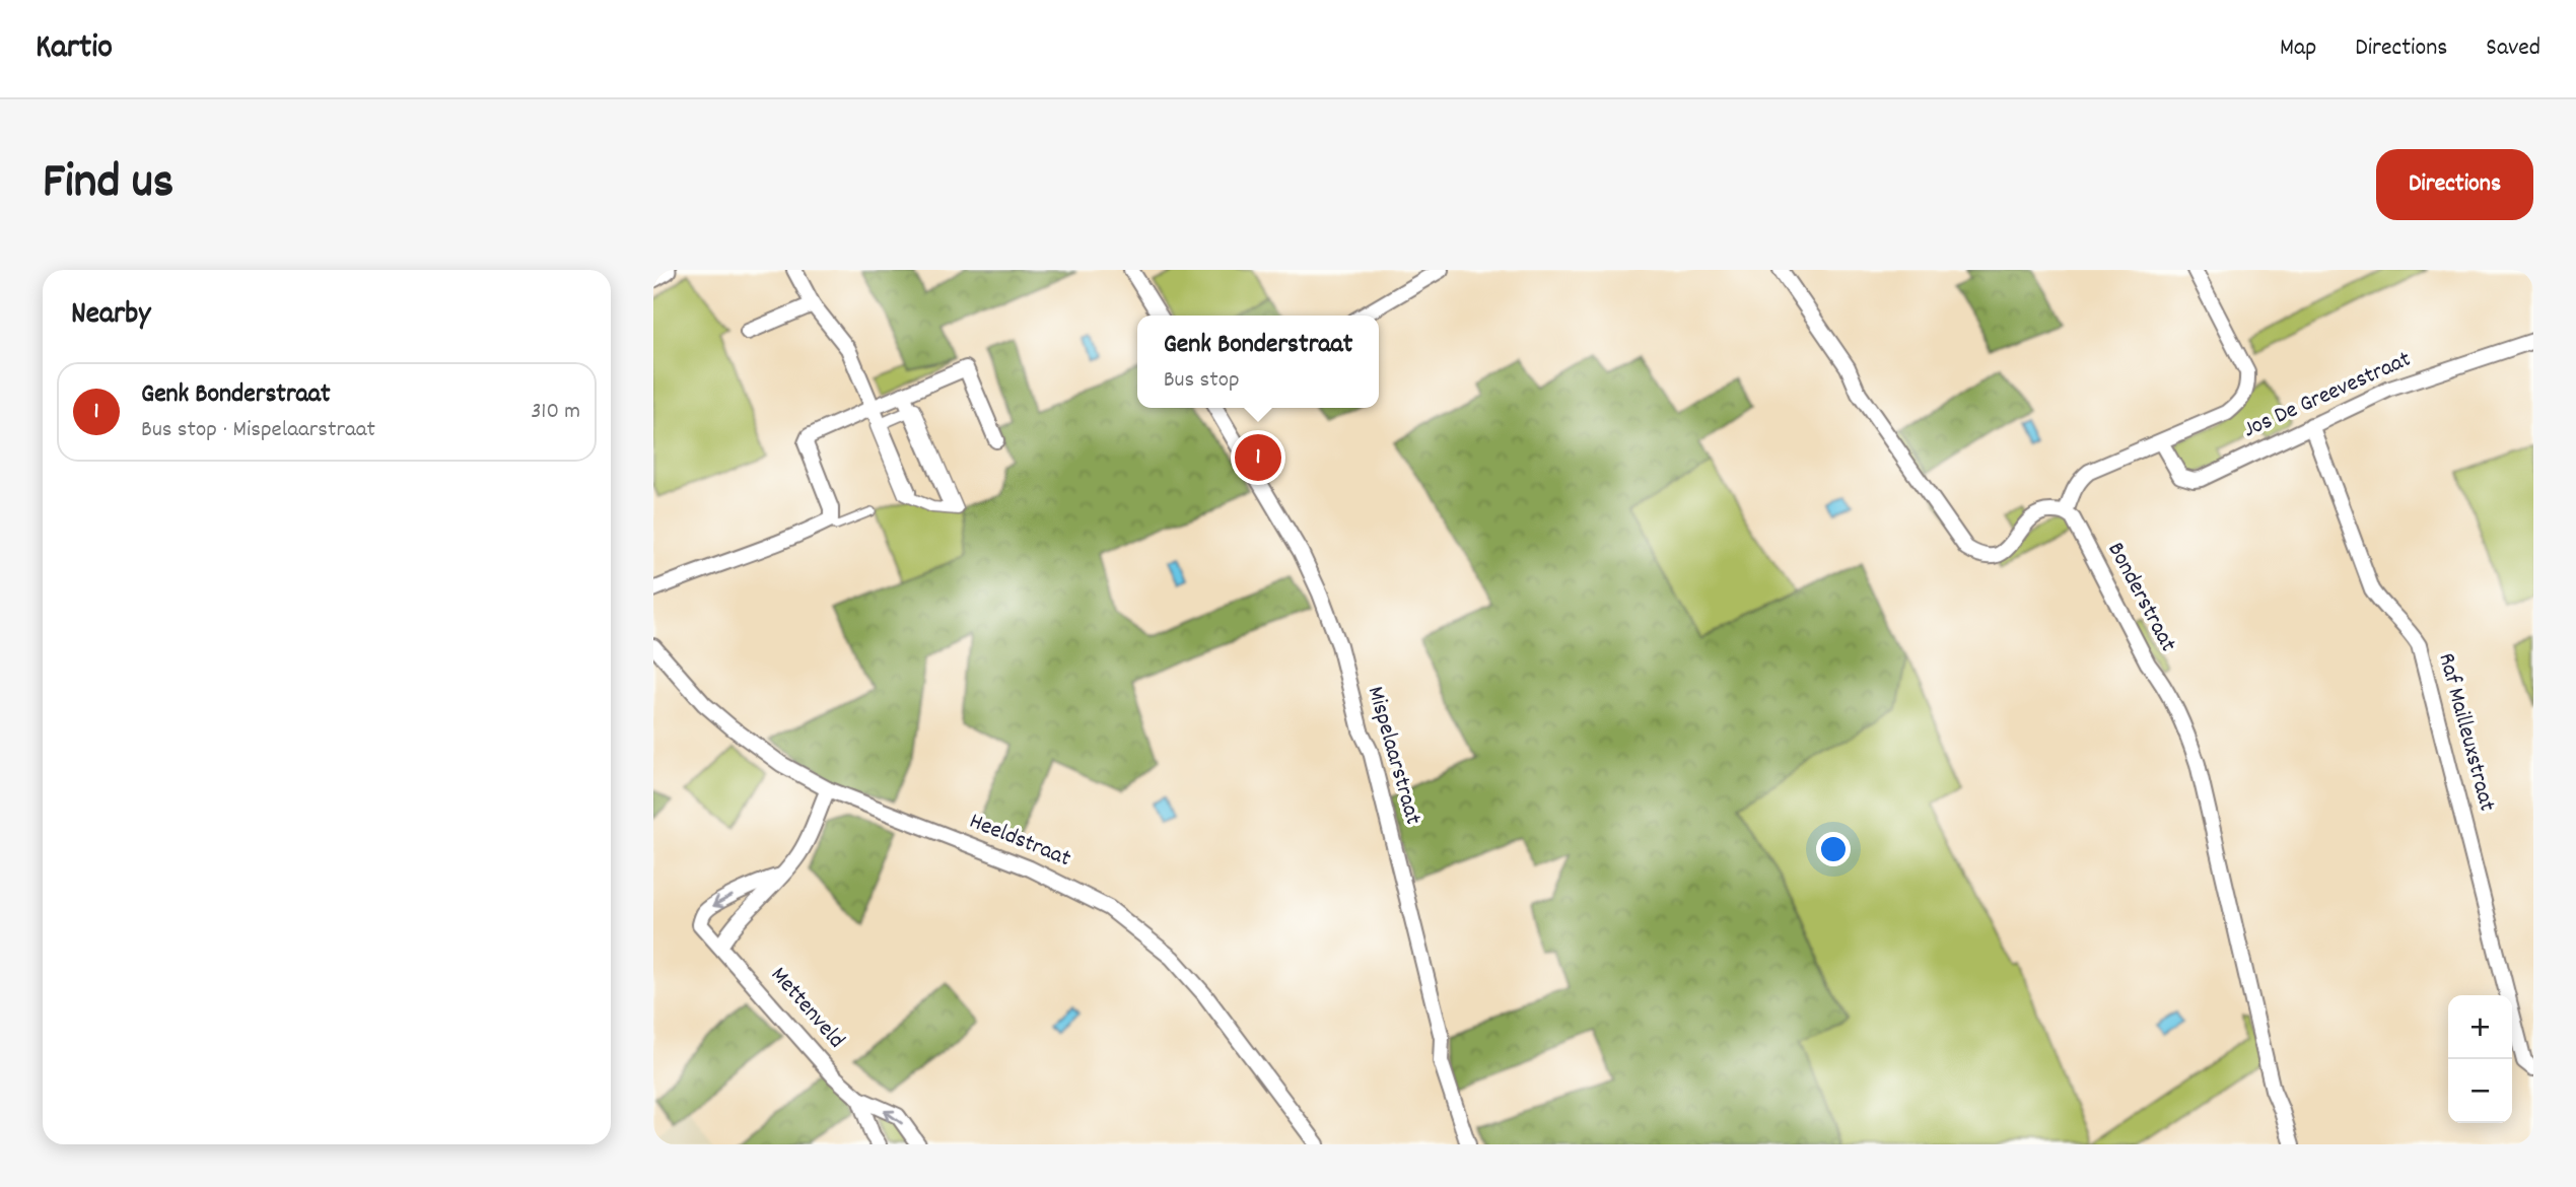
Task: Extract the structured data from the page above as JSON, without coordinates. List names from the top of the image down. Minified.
{"streets":{"street":["Jos De Greevestraat","Bonderstraat","Raf Mailleuxstraat","Mispelaarstraat","Heeldstraat","Mettenveld"]},"crossings":[["Jos De Greevestraat","Raf Mailleuxstraat"]],"page":{"header":"Kartio","nav":["Map","Directions","Saved"],"title":"Find us","buttons":"Directions","heading":"Nearby","popup":["Genk Bonderstraat","Bus stop"],"list":[{"mark":"1","name":"Genk Bonderstraat","note":"Bus stop · Mispelaarstraat","value":"310 m"}],"pins":"1","map_buttons":["+","−"]}}
